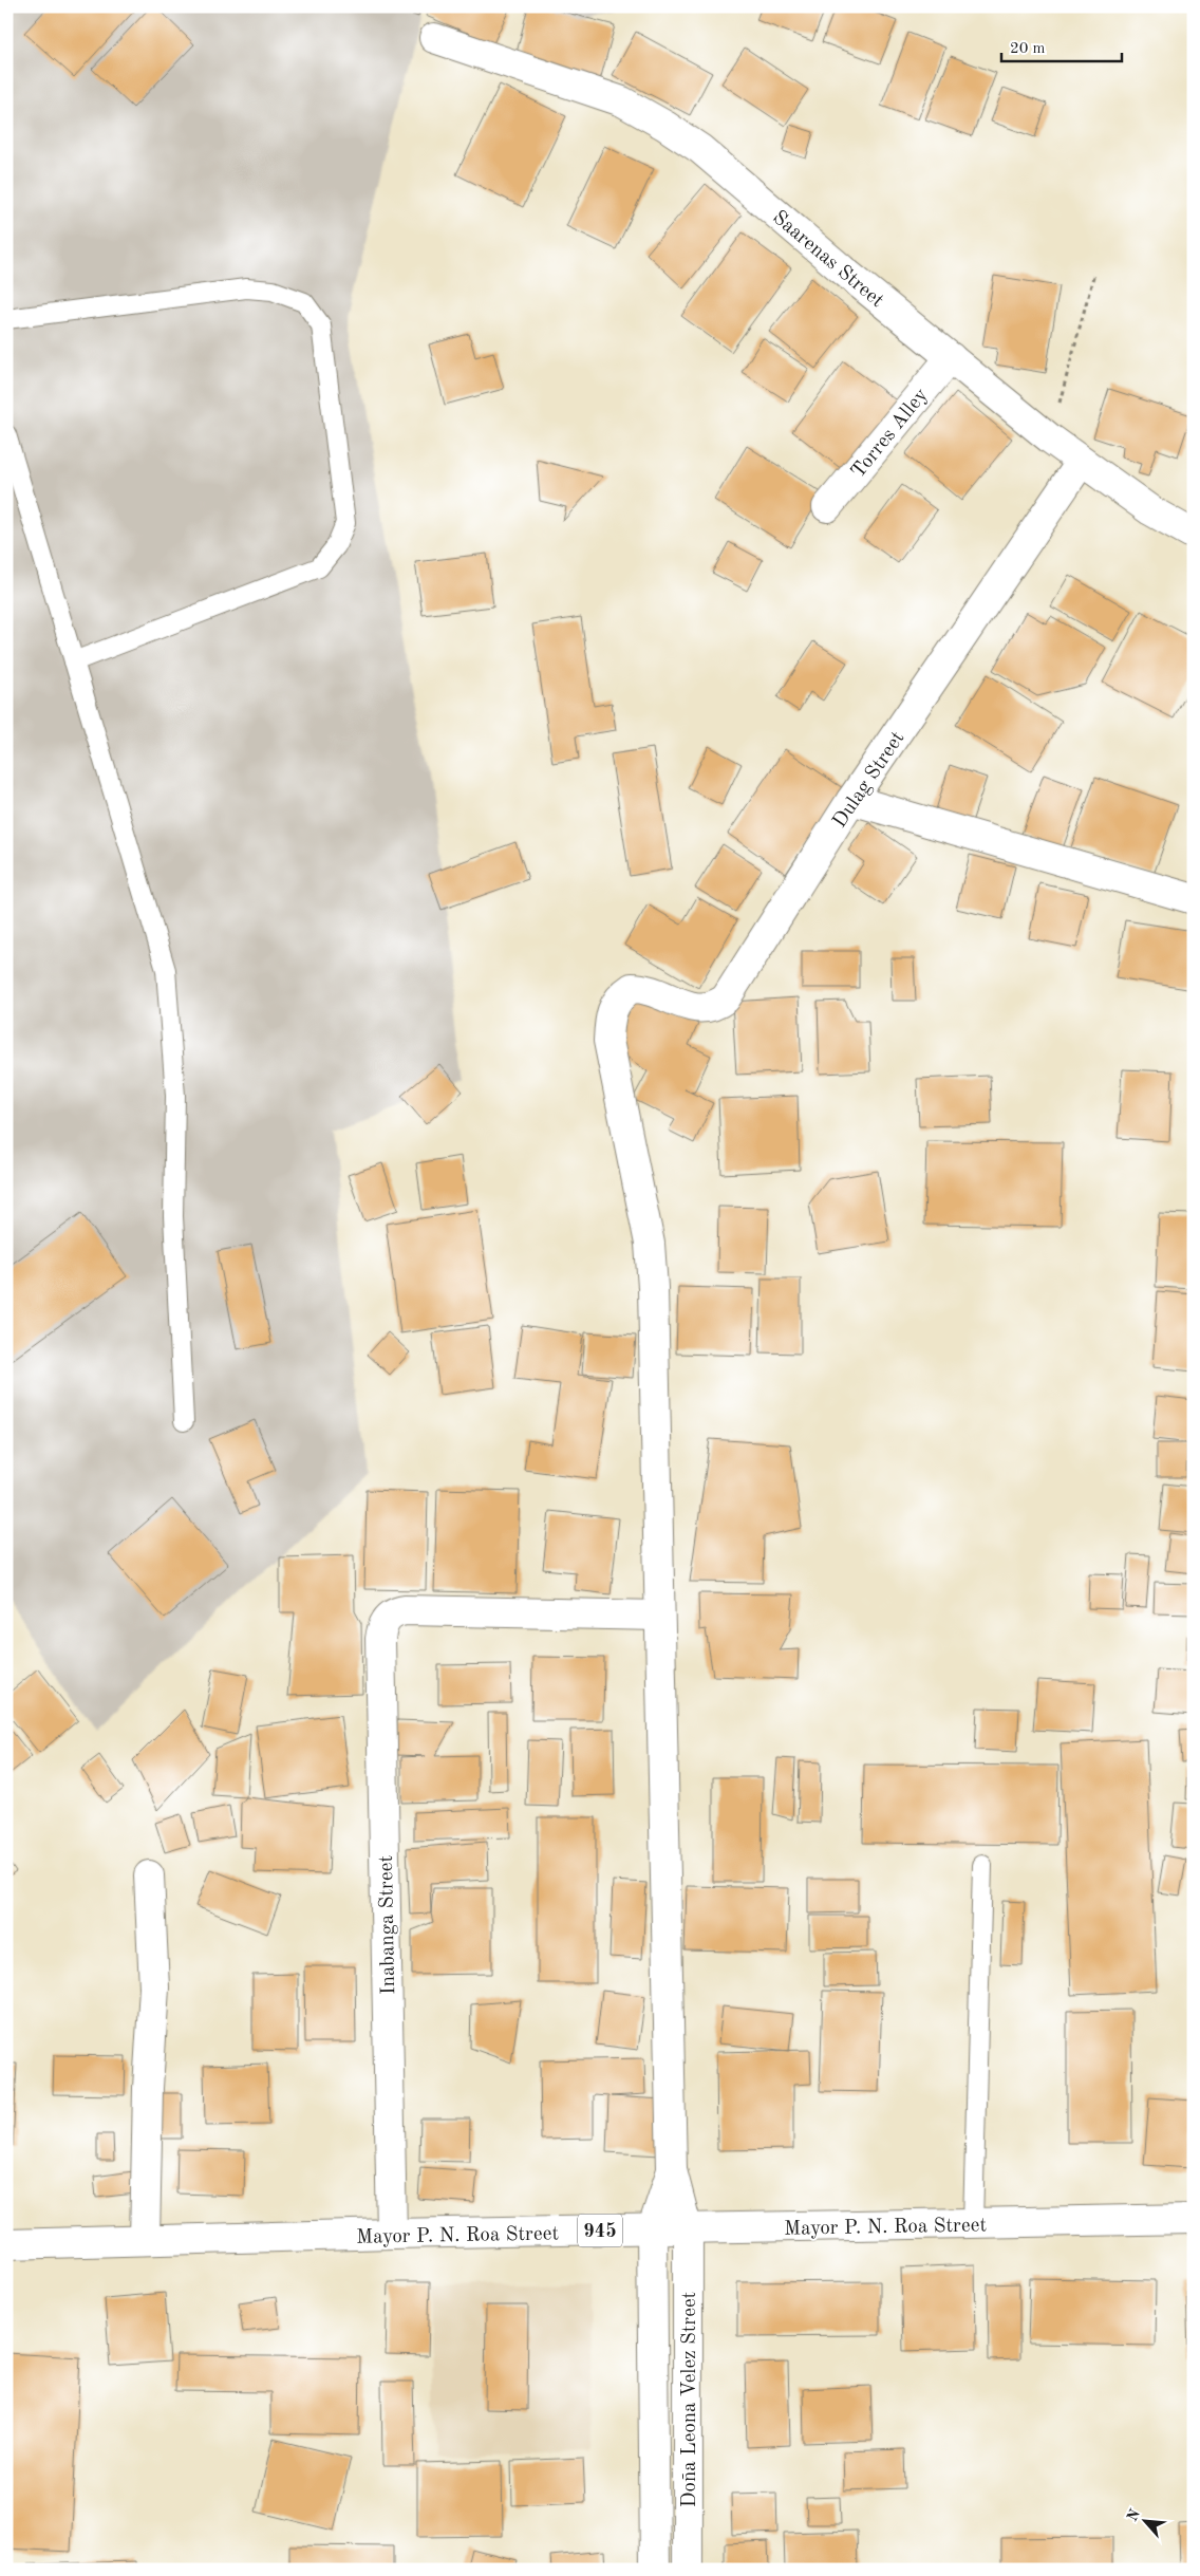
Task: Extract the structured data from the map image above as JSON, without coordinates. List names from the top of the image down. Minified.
{"streets":{"street":["Saarenas Street","Torres Alley","Dulag Street","Inabanga Street","Mayor P. N. Roa Street","945","Doña Leona Velez Street"]},"crossings":[["Saarenas Street","Torres Alley"],["Saarenas Street","Dulag Street"],["Dulag Street","Inabanga Street"],["Inabanga Street","Mayor P. N. Roa Street"],["Mayor P. N. Roa Street","Doña Leona Velez Street"]],"scale_bar":"20 m","north":"top left"}
